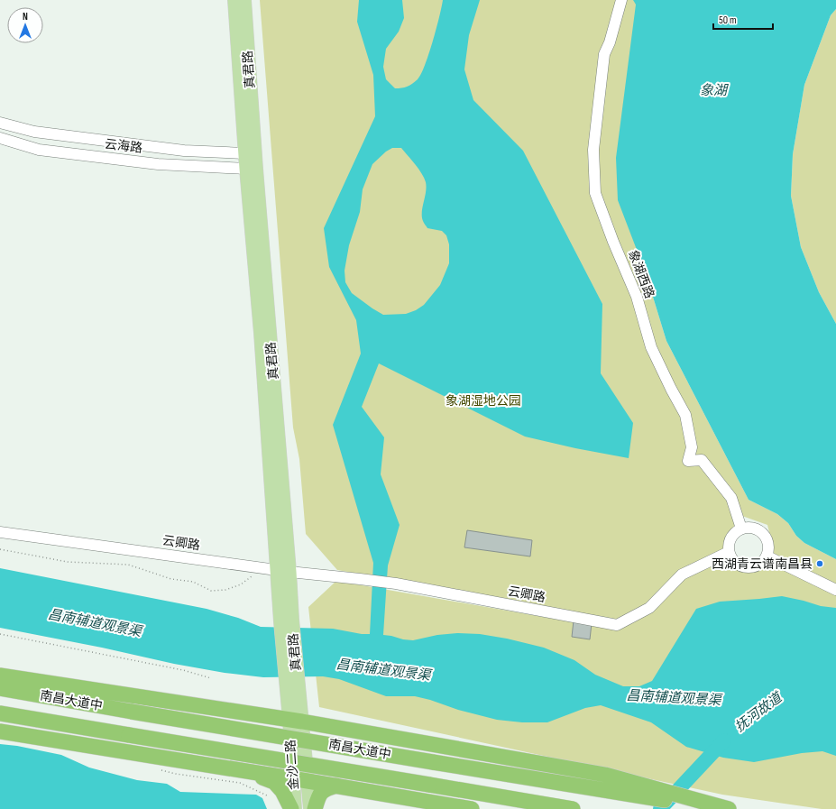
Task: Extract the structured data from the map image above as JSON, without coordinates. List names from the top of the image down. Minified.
{"streets":{"highway":["南昌大道中"],"main road":["真君路","金沙二路"],"street":["云海路","象湖西路","云卿路"]},"crossings":[["真君路","云海路"],["真君路","云卿路"],["真君路","金沙二路"],["象湖西路","云卿路"]],"water":["象湖","昌南辅道观景渠","抚河故道"],"parks":["象湖湿地公园"],"places":["西湖青云谱南昌县"],"scale_bar":"50 m","north":"top"}
